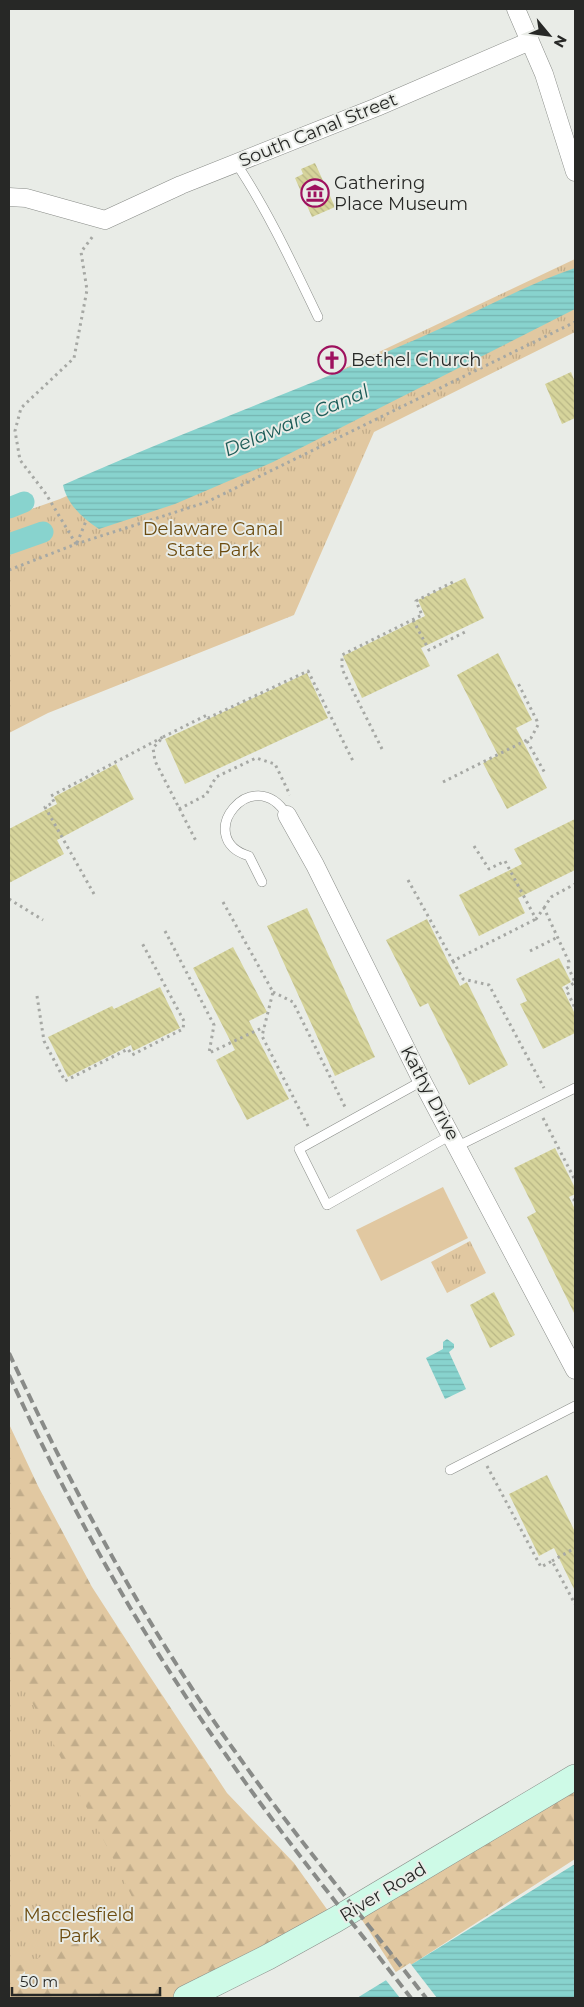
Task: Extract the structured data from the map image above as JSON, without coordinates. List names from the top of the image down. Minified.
{"streets":{"main road":["River Road"],"street":["South Canal Street","Kathy Drive"]},"water":["Delaware Canal"],"parks":["Delaware Canal State Park","Macclesfield Park"],"places":{"museum":["Gathering Place Museum"],"church":["Bethel Church"]},"scale_bar":"50 m","north":"bottom right"}
